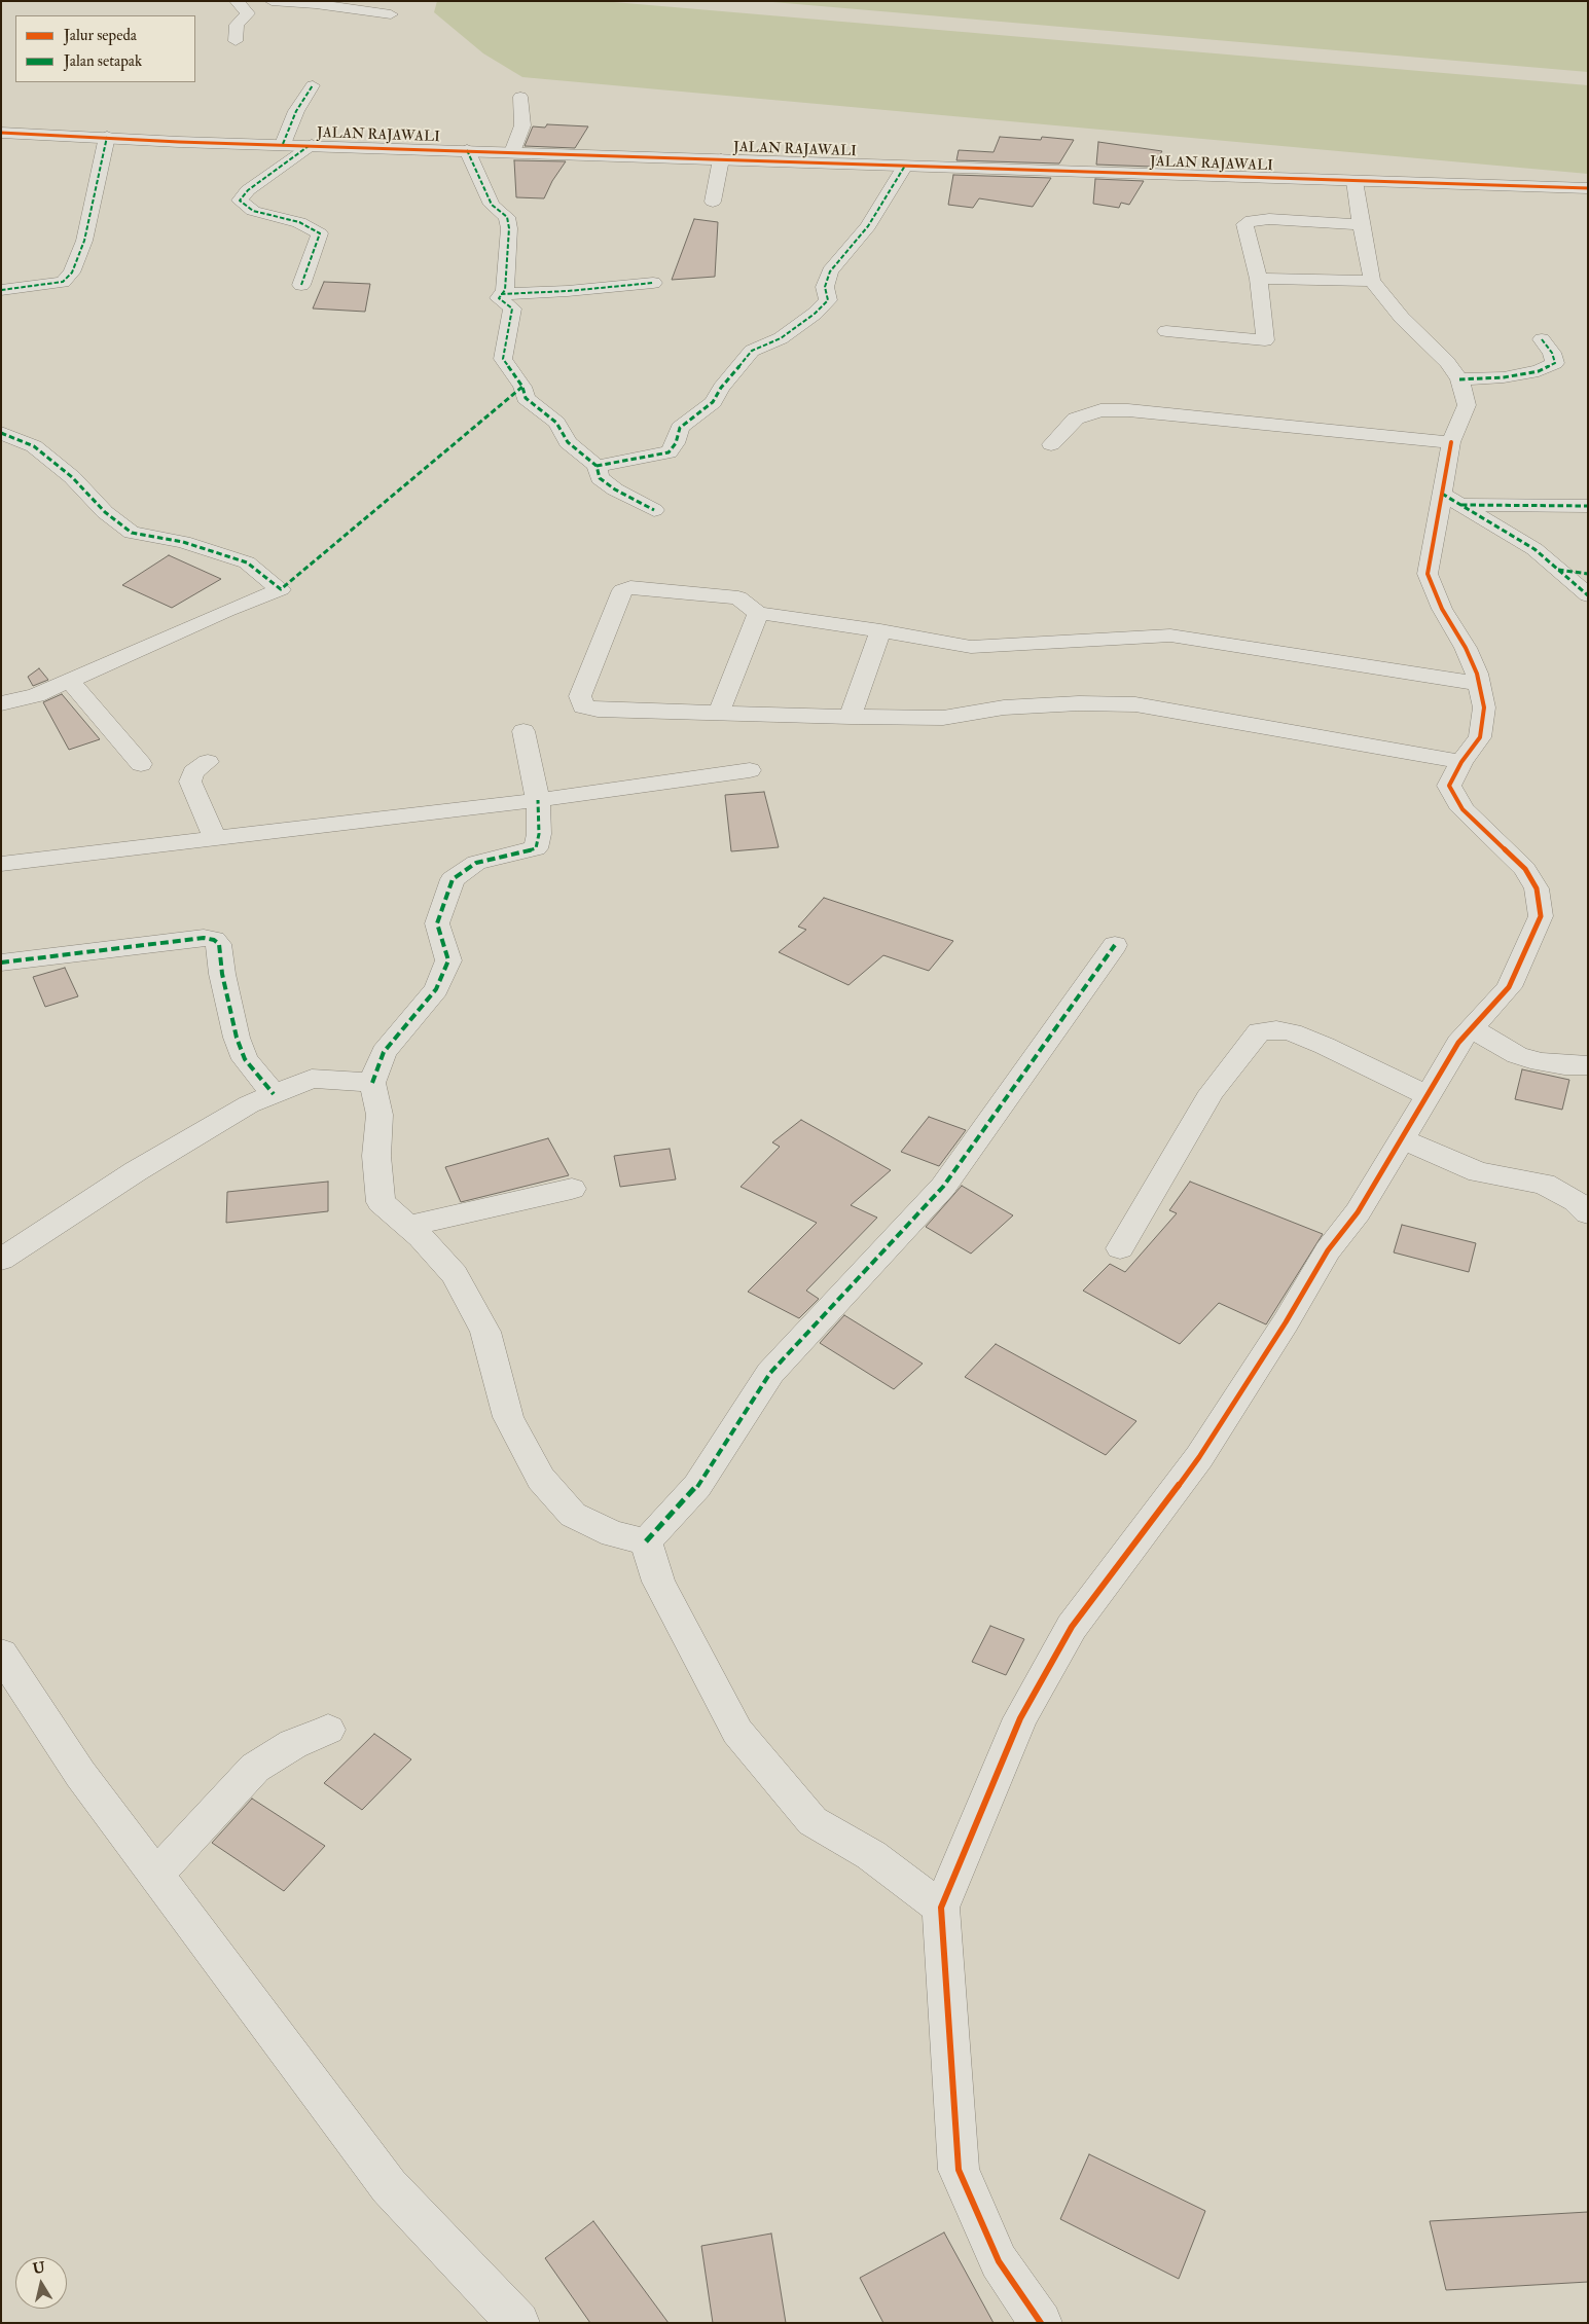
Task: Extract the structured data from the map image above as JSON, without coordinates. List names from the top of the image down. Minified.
{"streets":{"street":["JALAN RAJAWALI"]},"legend":["Jalur sepeda","Jalan setapak"],"north":"top"}
